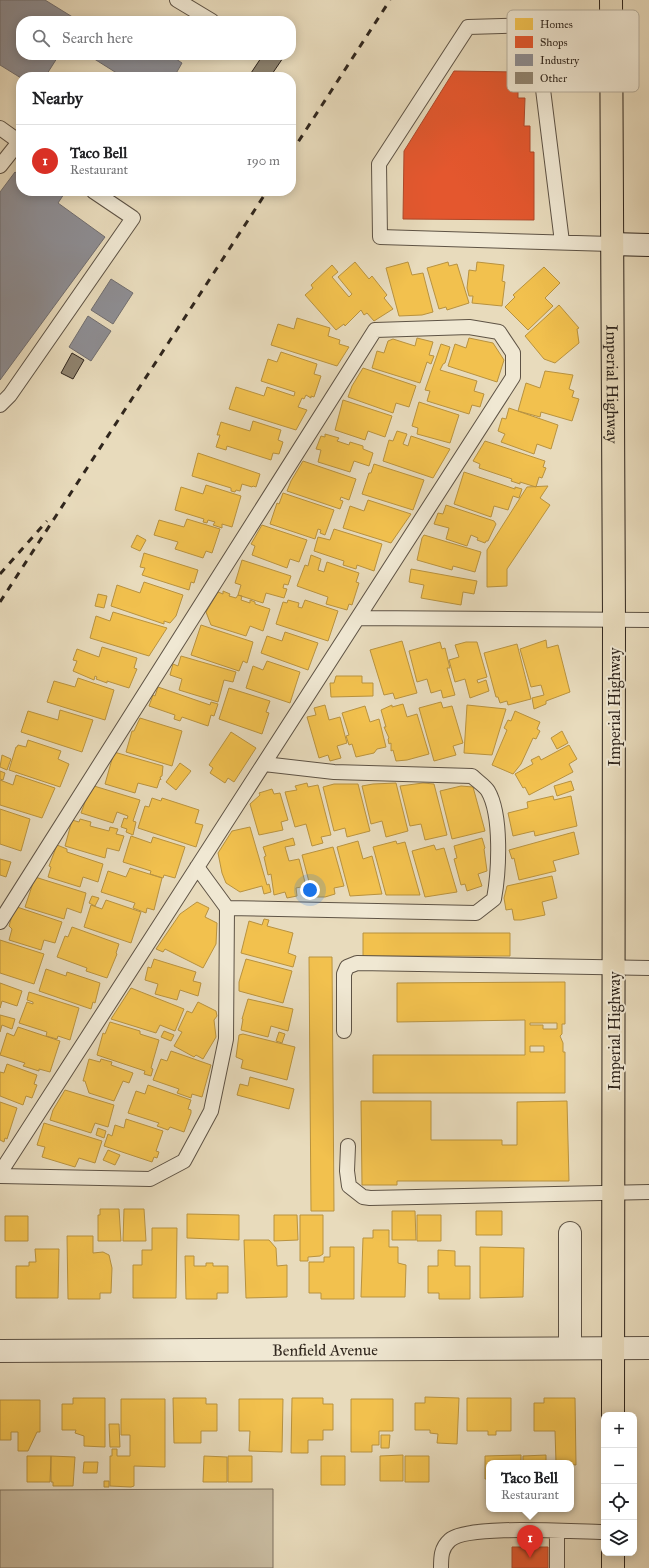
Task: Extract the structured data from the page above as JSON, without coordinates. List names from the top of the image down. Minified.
{"streets":{"main road":["Imperial Highway"],"street":["Benfield Avenue"]},"crossings":[["Imperial Highway","Benfield Avenue"]],"legend":["Homes","Shops","Industry","Other"],"page":{"search":"Search here","heading":"Nearby","list":[{"mark":"1","name":"Taco Bell","note":"Restaurant","value":"190 m"}],"map_buttons":["+","−"],"popup":["Taco Bell","Restaurant"],"pins":"1"}}
